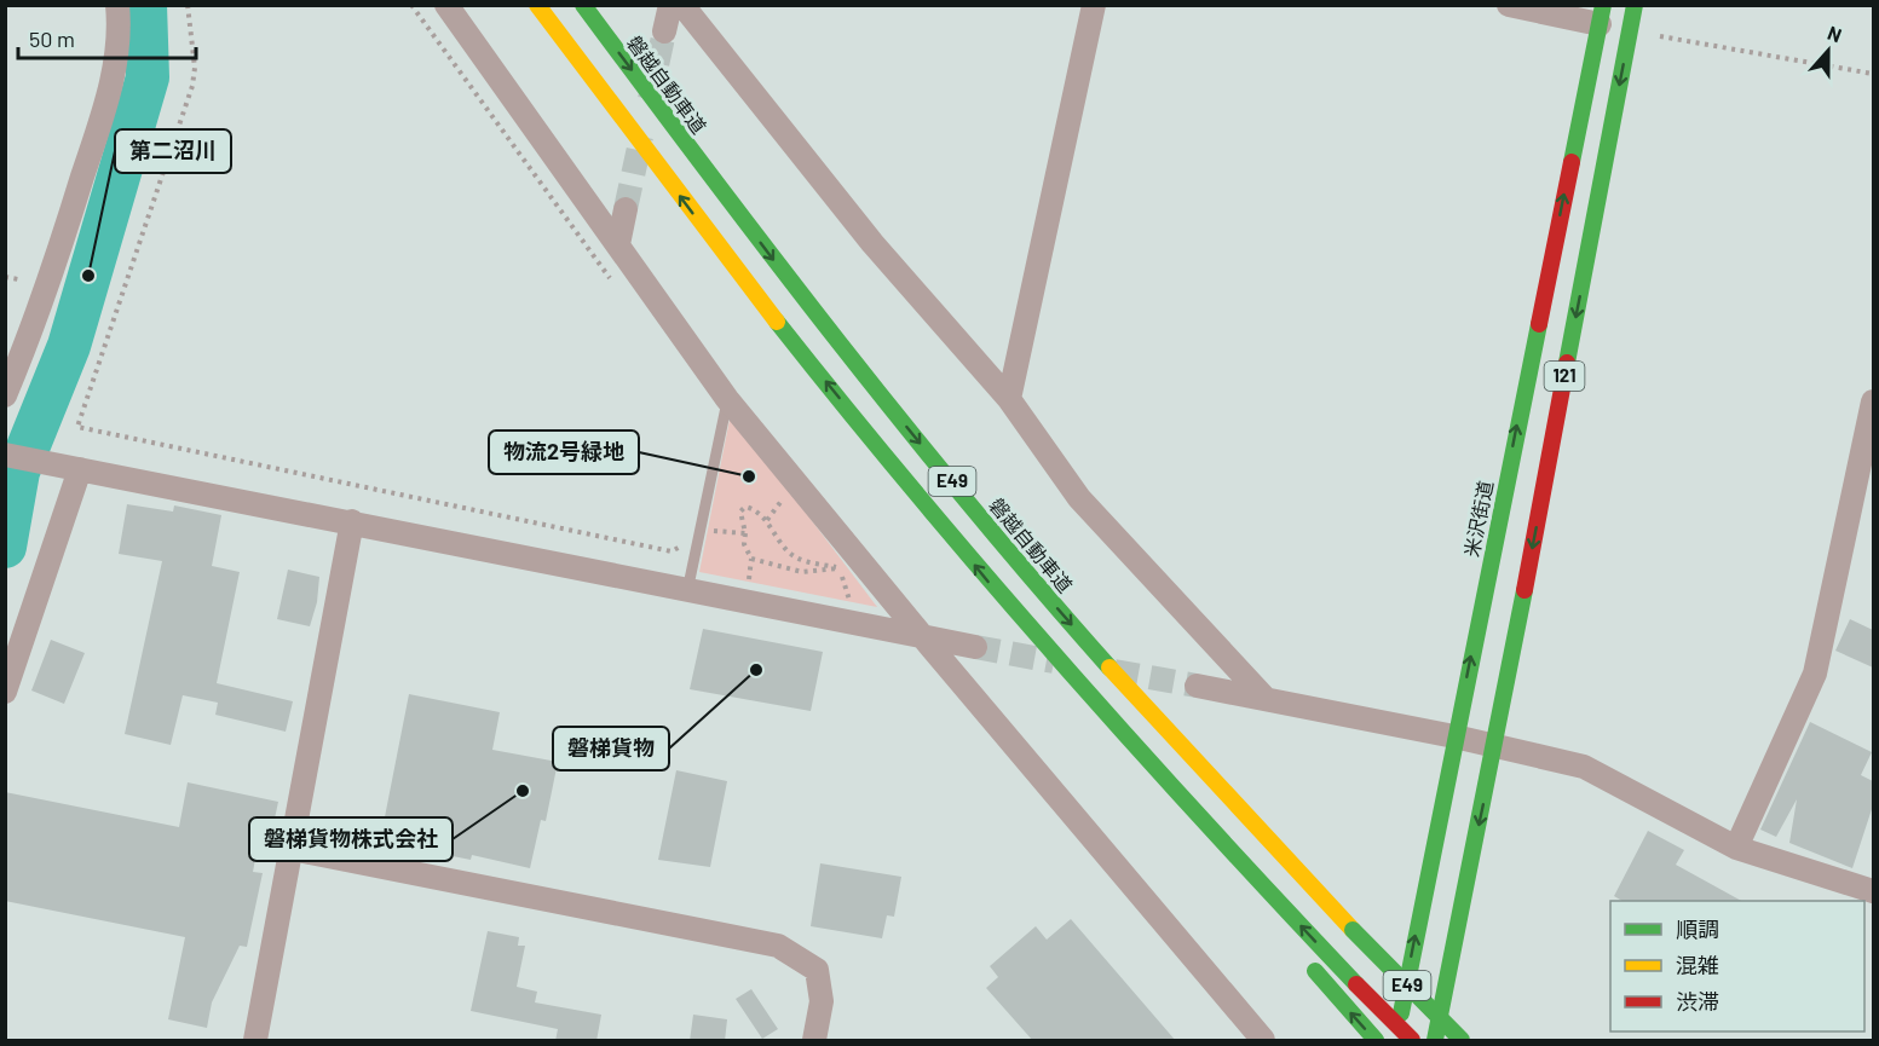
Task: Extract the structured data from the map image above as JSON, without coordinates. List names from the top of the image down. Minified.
{"streets":{"highway":["磐越自動車道","121","E49","米沢街道"]},"places":["第二沼川","物流2号緑地","磐梯貨物","磐梯貨物株式会社"],"legend":["順調","混雑","渋滞"],"scale_bar":"50 m","north":"top"}
